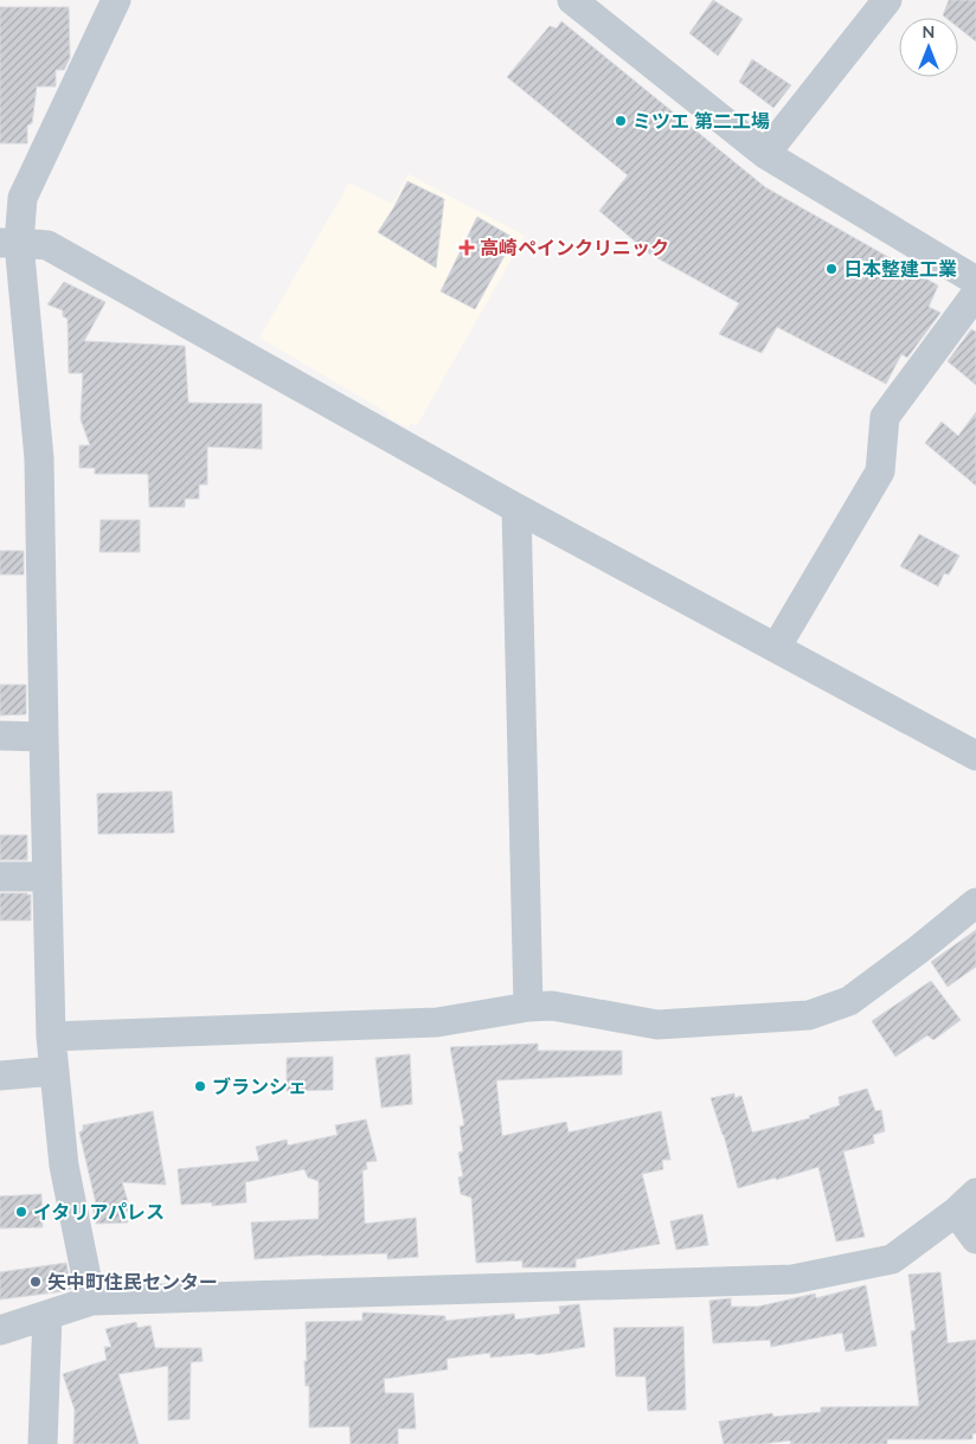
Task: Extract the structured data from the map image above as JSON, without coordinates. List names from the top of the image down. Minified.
{"places":{"other":["ミツエ 第二工場","日本整建工業","ブランシェ","イタリアパレス","矢中町住民センター"],"health":["高崎ペインクリニック"]},"north":"top"}
